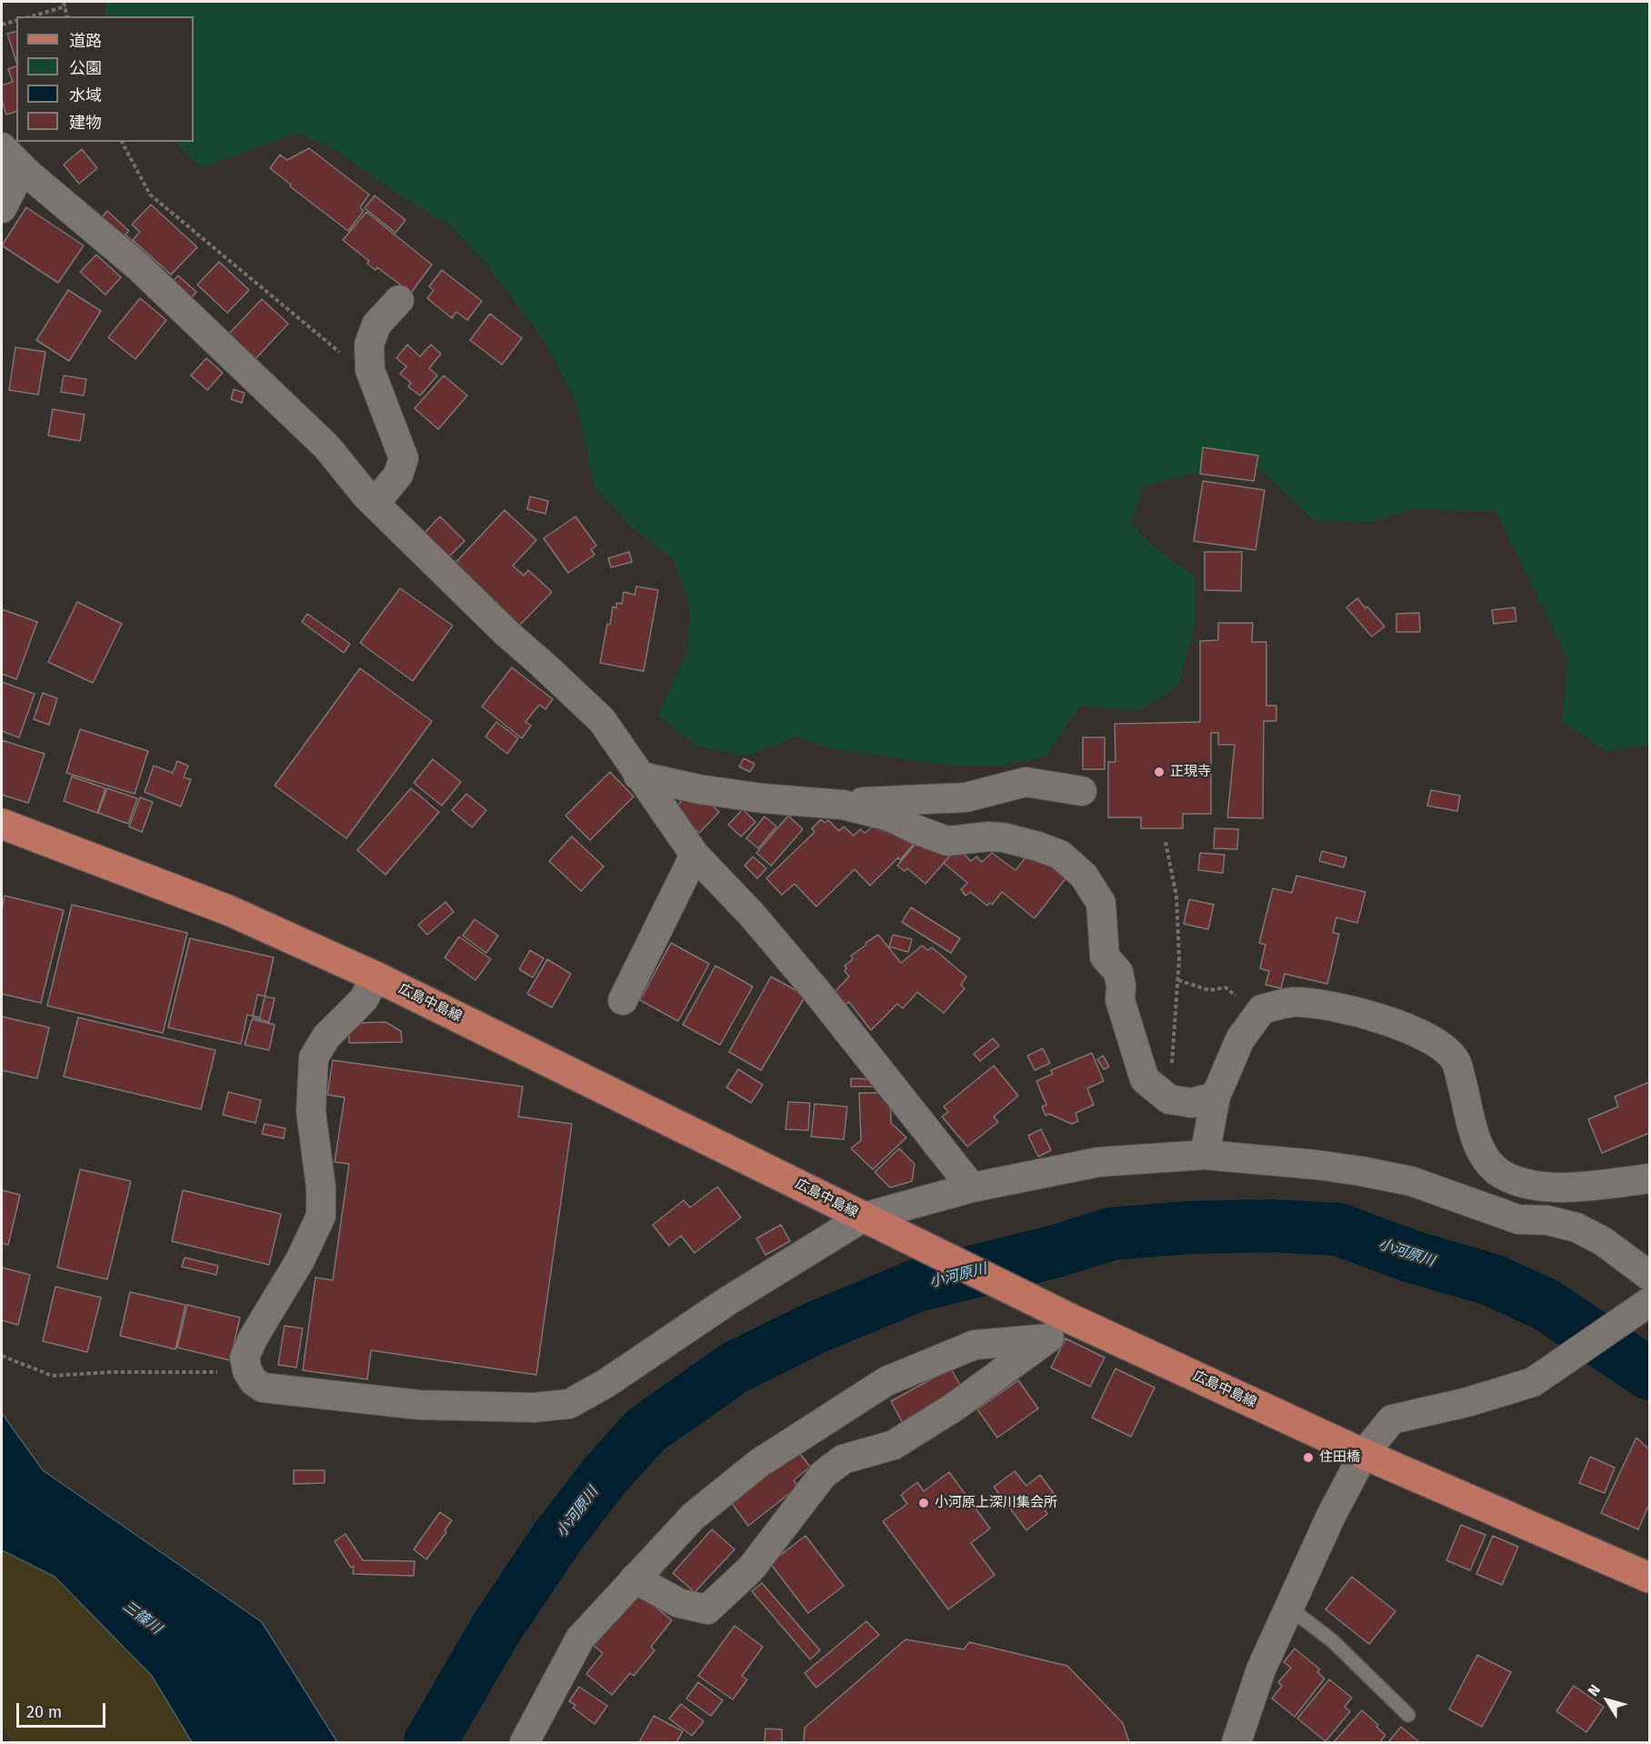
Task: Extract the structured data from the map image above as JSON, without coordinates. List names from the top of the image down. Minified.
{"streets":{"main road":["広島中島線"]},"water":["小河原川","三篠川"],"places":["正現寺","住田橋","小河原上深川集会所"],"legend":["道路","公園","水域","建物"],"scale_bar":"20 m","north":"top left"}
